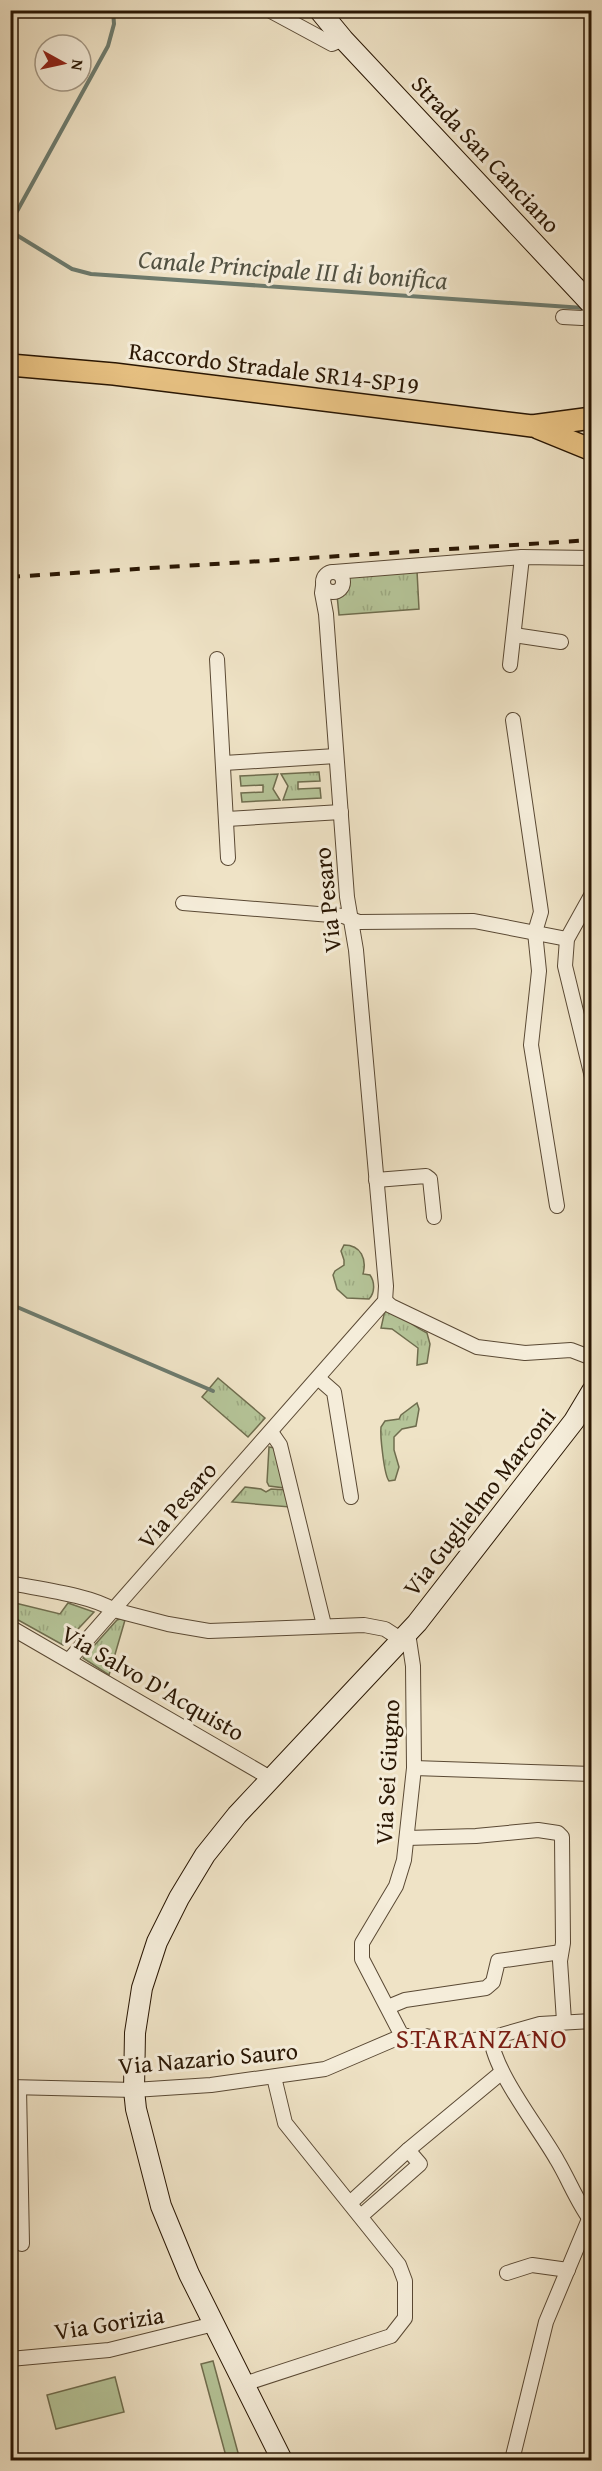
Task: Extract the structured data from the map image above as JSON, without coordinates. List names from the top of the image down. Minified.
{"streets":{"main road":["Raccordo Stradale SR14-SP19"],"street":["Strada San Canciano","Via Pesaro","Via Guglielmo Marconi","Via Salvo D'Acquisto","Via Sei Giugno","Via Nazario Sauro","Via Gorizia"]},"crossings":[["Via Pesaro","Via Salvo D'Acquisto"],["Via Guglielmo Marconi","Via Salvo D'Acquisto"],["Via Guglielmo Marconi","Via Sei Giugno"],["Via Guglielmo Marconi","Via Nazario Sauro"],["Via Guglielmo Marconi","Via Gorizia"],["Via Sei Giugno","Via Nazario Sauro"]],"districts":["STARANZANO"],"water":["Canale Principale III di bonifica"],"north":"right"}
